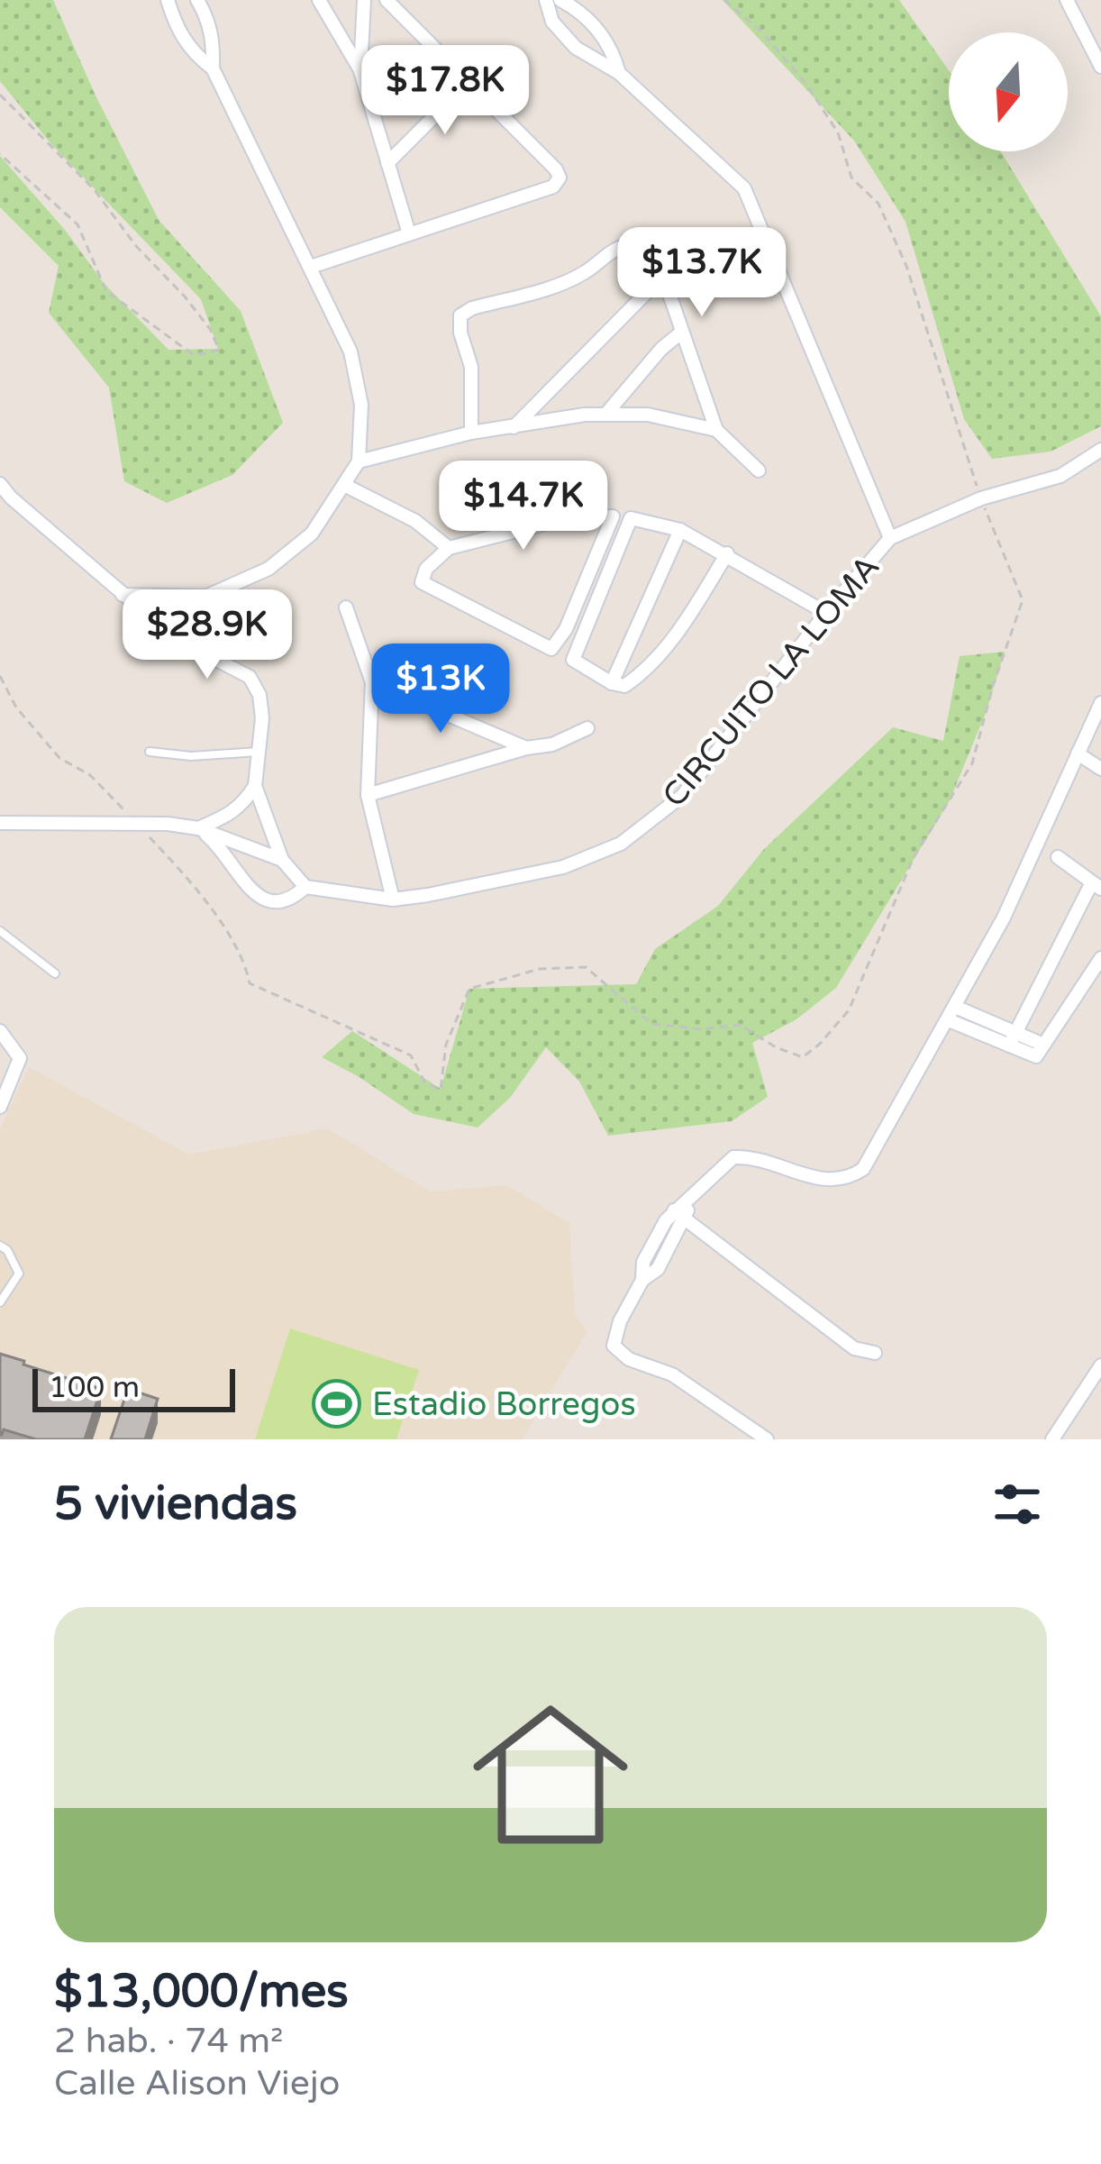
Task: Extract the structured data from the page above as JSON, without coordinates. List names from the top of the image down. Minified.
{"streets":{"street":["CIRCUITO LA LOMA"]},"places":{"sports":["Estadio Borregos"]},"scale_bar":"100 m","north":"bottom","page":{"price":["$17.8K","$13.7K","$14.7K","$28.9K","$13K"],"scale":"100 m","heading":"5 viviendas","list":[{"name":"$13,000/mes","note":"2 hab. · 74 m² · Calle Alison Viejo"}]}}
